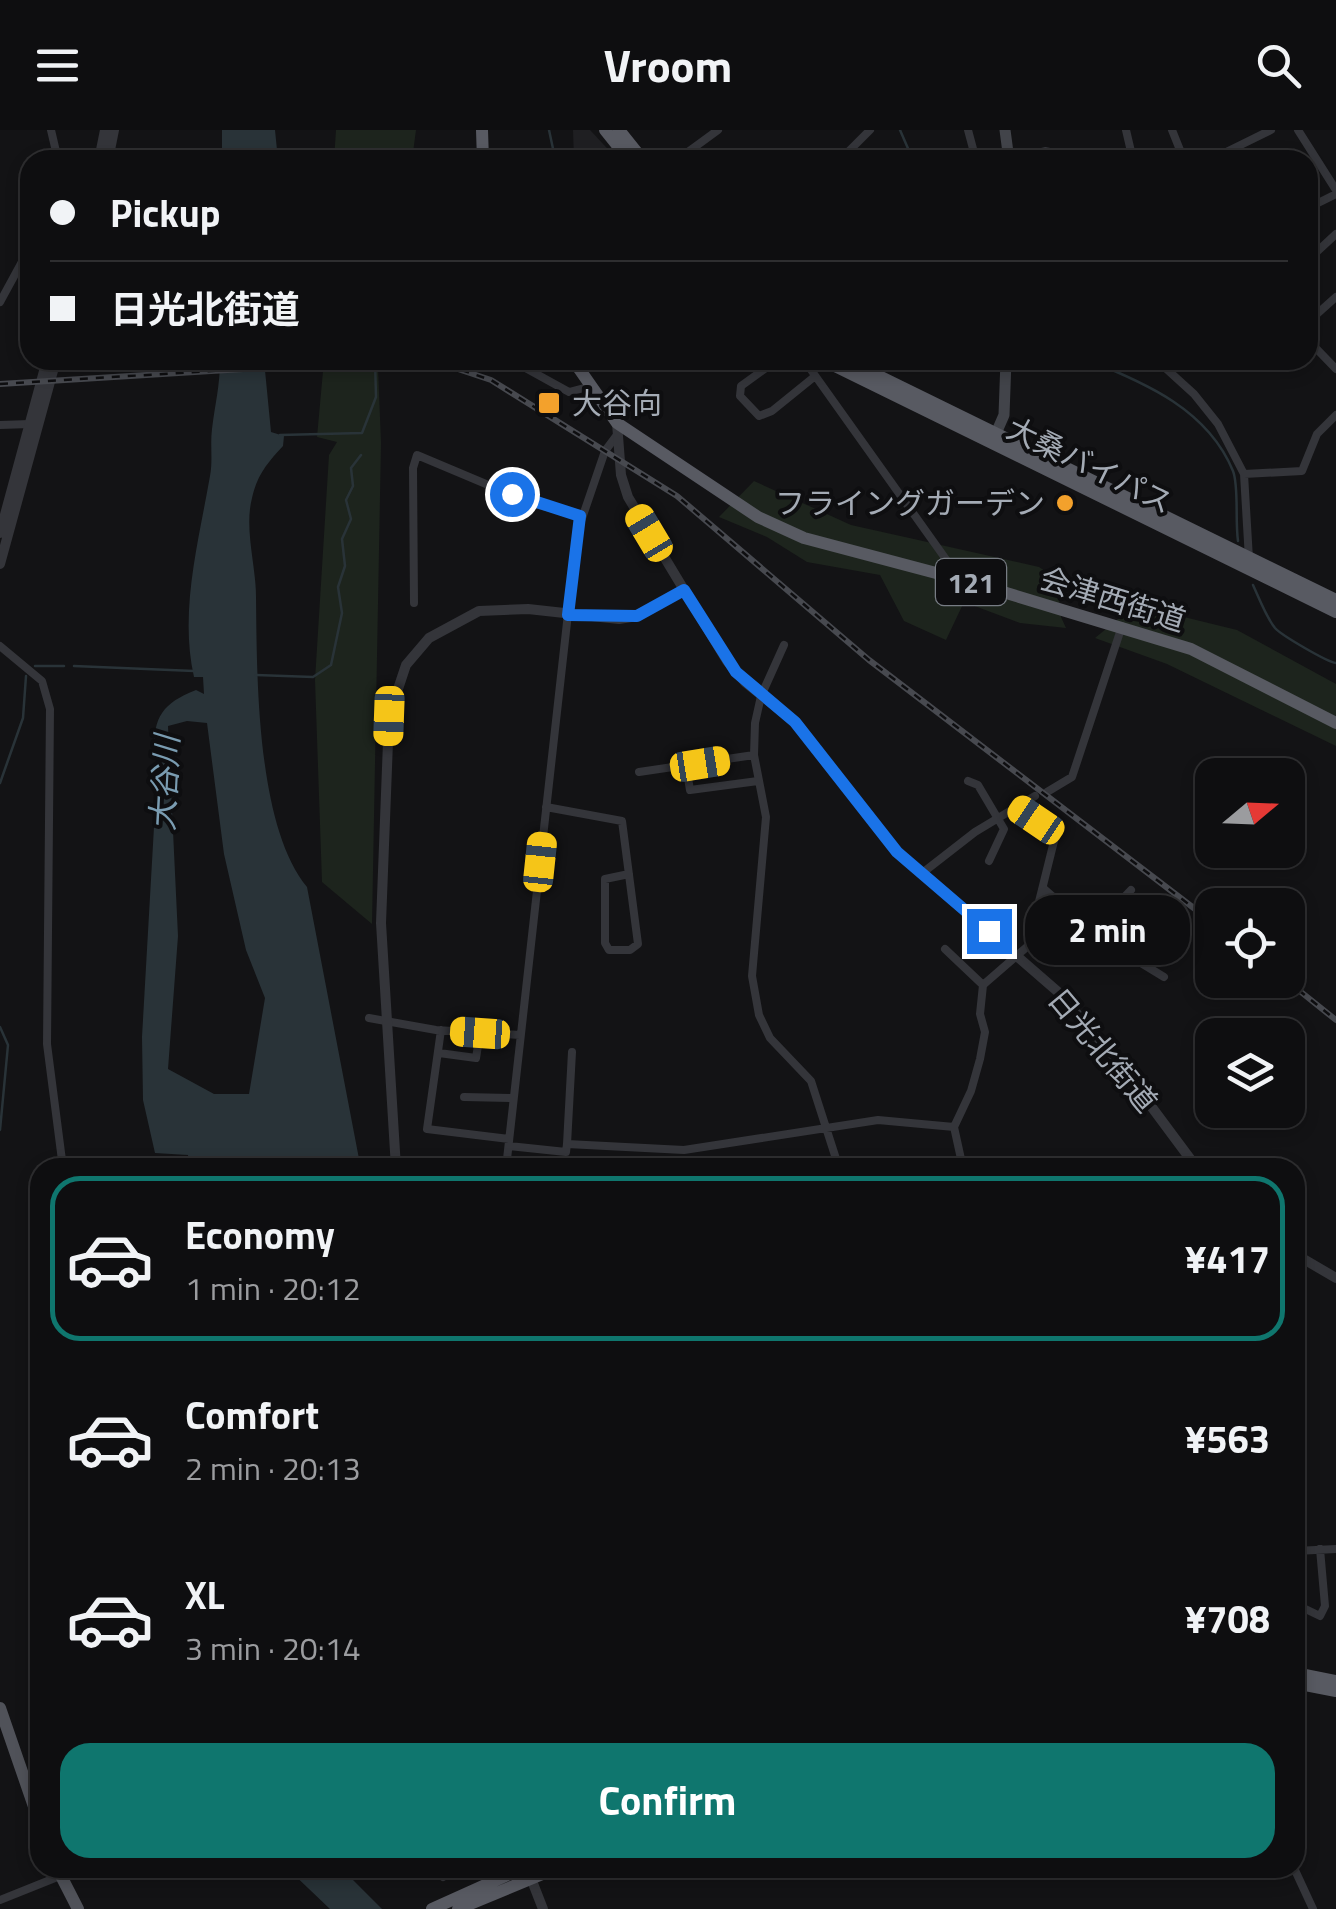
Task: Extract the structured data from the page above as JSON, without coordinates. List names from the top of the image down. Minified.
{"streets":{"highway":["大桑バイパス","121","会津西街道"],"street":["日光北街道"]},"crossings":[["会津西街道","日光北街道"]],"water":["大谷川"],"places":{"transit":["大谷向"],"other":["フライングガーデン"]},"north":"right","page":{"header":"Vroom","banner":["Pickup","日光北街道"],"bubble":"2 min","list":[{"name":"Economy","note":"1 min · 20:12","value":"¥417"},{"name":"Comfort","note":"2 min · 20:13","value":"¥563"},{"name":"XL","note":"3 min · 20:14","value":"¥708"}],"buttons":"Confirm"}}
